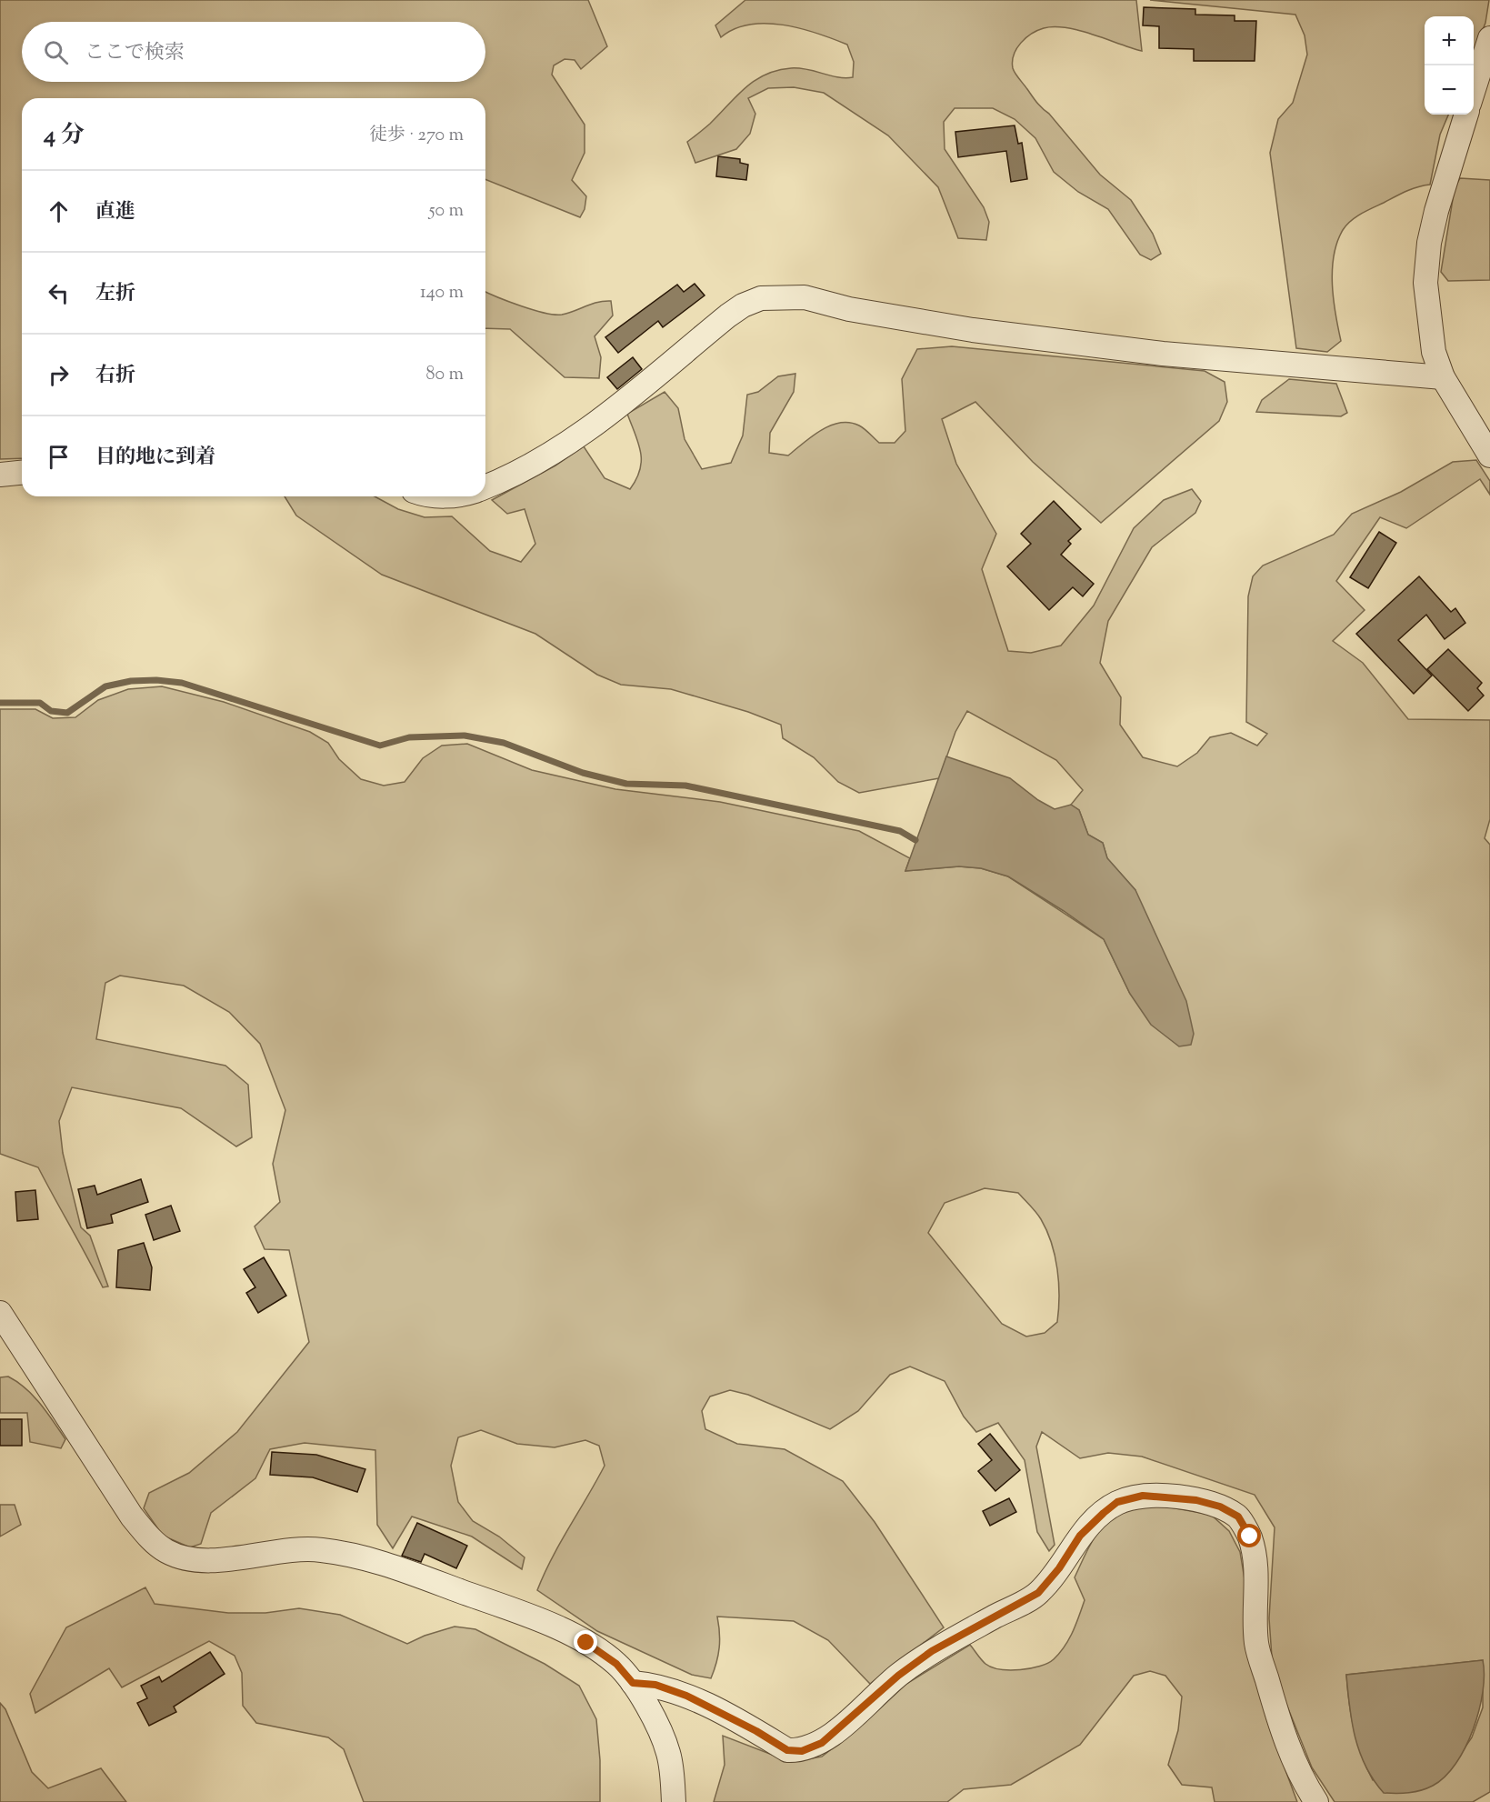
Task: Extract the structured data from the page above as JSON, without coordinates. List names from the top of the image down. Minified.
{"page":{"map_buttons":["+","−"],"search":"ここで検索","heading":["4 分","徒歩 · 270 m"],"list":[["直進","50 m"],["左折","140 m"],["右折","80 m"],"目的地に到着"]}}
